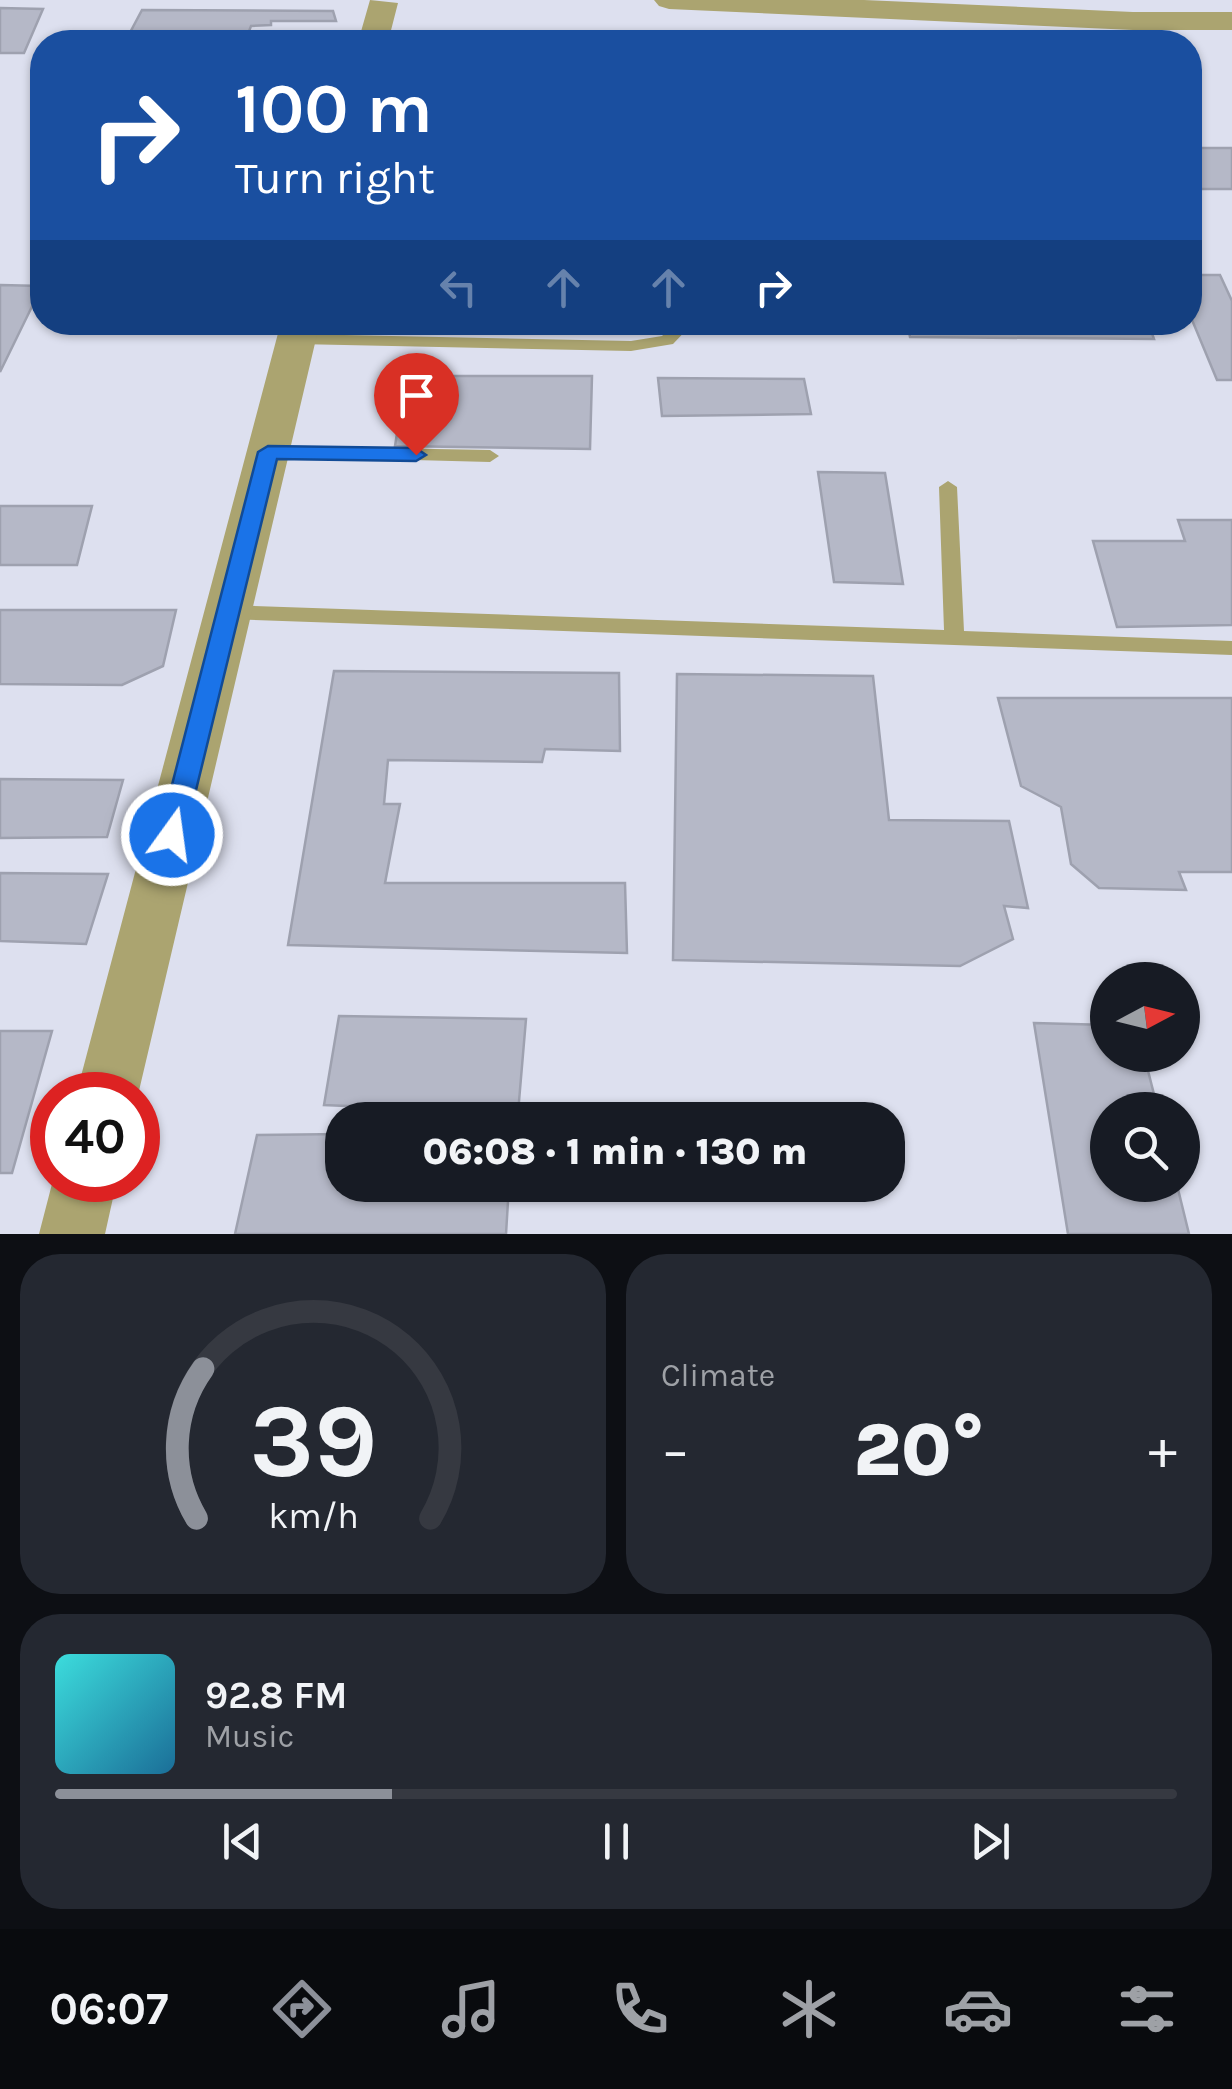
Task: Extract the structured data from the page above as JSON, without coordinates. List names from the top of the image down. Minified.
{"north":"right","page":{"turn":["100 m","Turn right"],"limit":"40","trip":"06:08 · 1 min · 130 m","tile":"Climate","heat":["−","20°","+"],"song":["92.8 FM","Music"],"tabs":"06:07","gauge":["39","km/h"]}}
